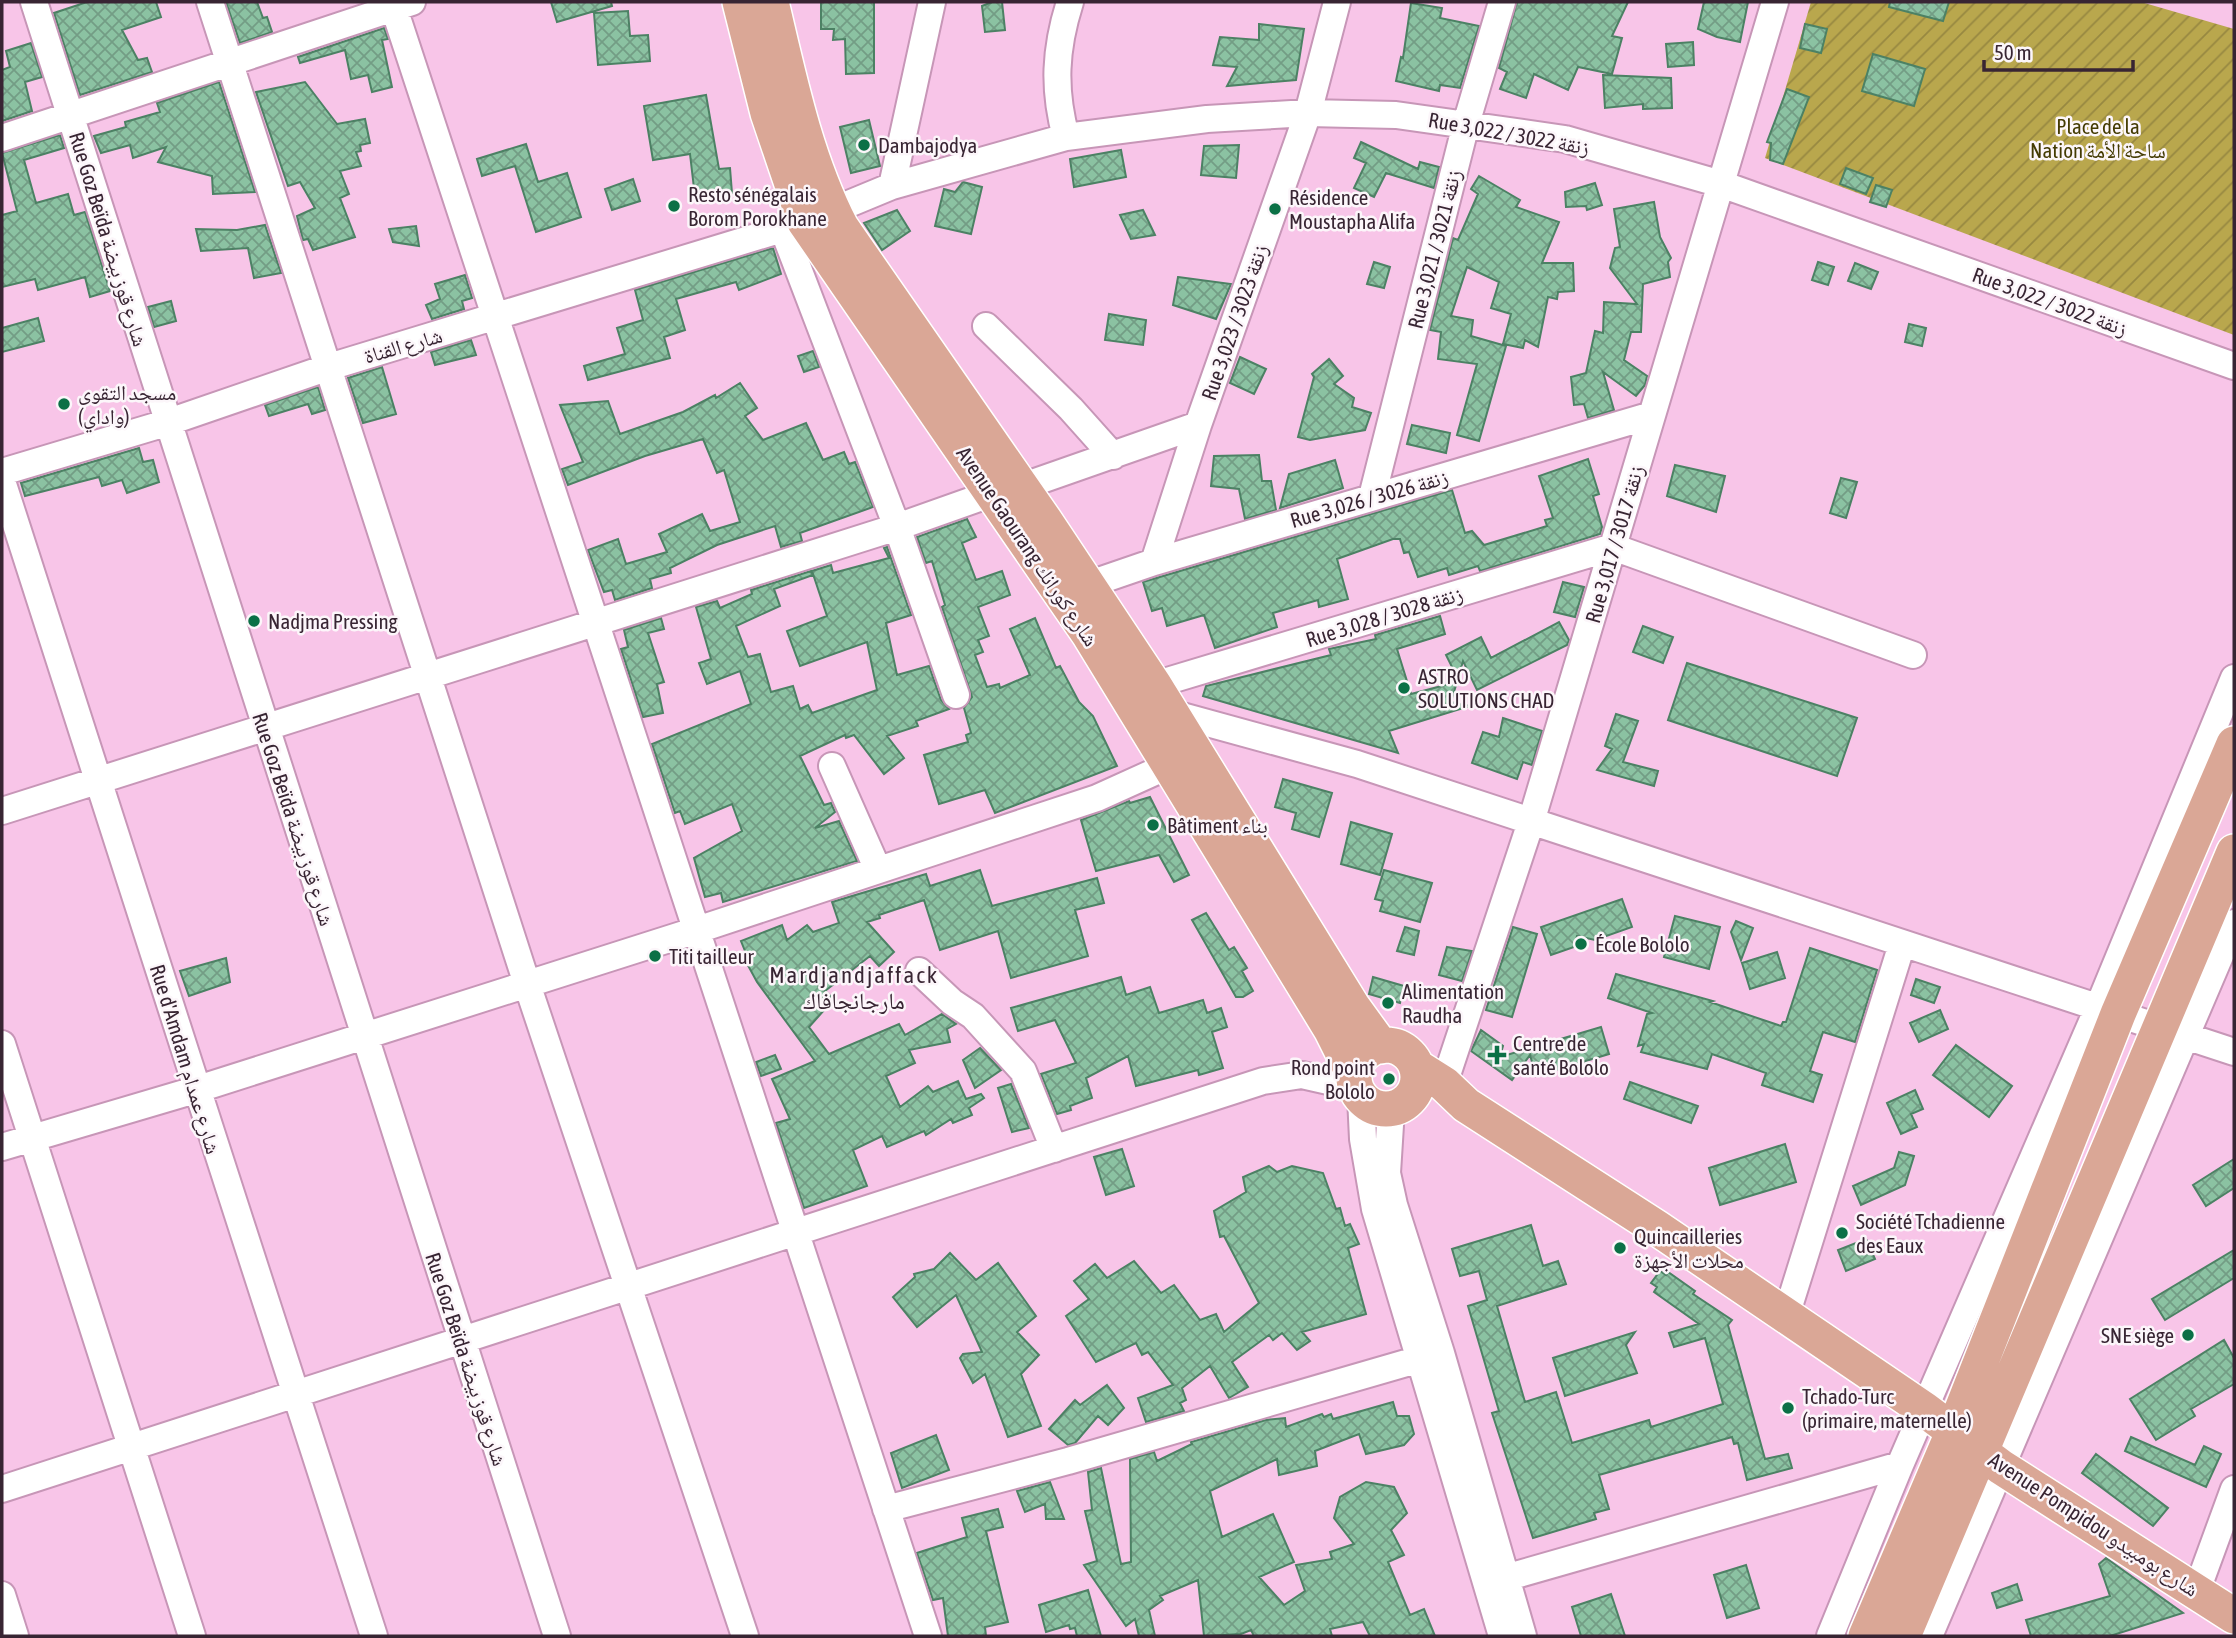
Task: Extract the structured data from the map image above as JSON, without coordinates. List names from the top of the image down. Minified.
{"streets":{"main road":["Avenue Gaourang شارع كورانك","Avenue Pompidou شارع بومبيدو"],"street":["Rue 3,022 / زنقة 3022","Rue Goz Beïda شارع قوز بيضة","Rue 3,021 / زنقة 3021","Rue 3,023 / زنقة 3023","شارع القناة","Rue 3,026 / زنقة 3026","Rue 3,017 / زنقة 3017","Rue 3,028 / زنقة 3028","Rue d'Amdam شارع عمدام"]},"crossings":[["Rue 3,022 / زنقة 3022","Rue 3,021 / زنقة 3021"],["Rue 3,022 / زنقة 3022","Rue 3,023 / زنقة 3023"],["Rue 3,022 / زنقة 3022","شارع القناة"],["Rue 3,022 / زنقة 3022","Rue 3,017 / زنقة 3017"],["Rue 3,022 / زنقة 3022","Avenue Gaourang شارع كورانك"],["Rue Goz Beïda شارع قوز بيضة","شارع القناة"],["Rue 3,021 / زنقة 3021","Rue 3,026 / زنقة 3026"],["Rue 3,023 / زنقة 3023","Rue 3,026 / زنقة 3026"],["شارع القناة","Avenue Gaourang شارع كورانك"],["Rue 3,026 / زنقة 3026","Rue 3,017 / زنقة 3017"],["Rue 3,026 / زنقة 3026","Avenue Gaourang شارع كورانك"],["Rue 3,017 / زنقة 3017","Avenue Gaourang شارع كورانك"],["Rue 3,017 / زنقة 3017","Rue 3,028 / زنقة 3028"],["Rue 3,017 / زنقة 3017","Avenue Pompidou شارع بومبيدو"],["Avenue Gaourang شارع كورانك","Rue 3,028 / زنقة 3028"],["Avenue Gaourang شارع كورانك","Avenue Pompidou شارع بومبيدو"]],"districts":["Mardjandjaffack مارجانجافاك"],"parks":["Place de la Nation ساحة الأمة"],"places":{"other":["Dambajodya","Resto sénégalais Borom Porokhane","Résidence Moustapha Alifa","مسجد التقوى (واداي)","Nadjma Pressing","ASTRO SOLUTIONS CHAD","Bâtiment بناء","École Bololo","Titi tailleur","Alimentation Raudha","Rond point Bololo","Société Tchadienne des Eaux","Quincailleries محلات الأجهزة","SNE siège","Tchado-Turc (primaire, maternelle)"],"health":["Centre de santé Bololo"]},"scale_bar":"50 m"}
